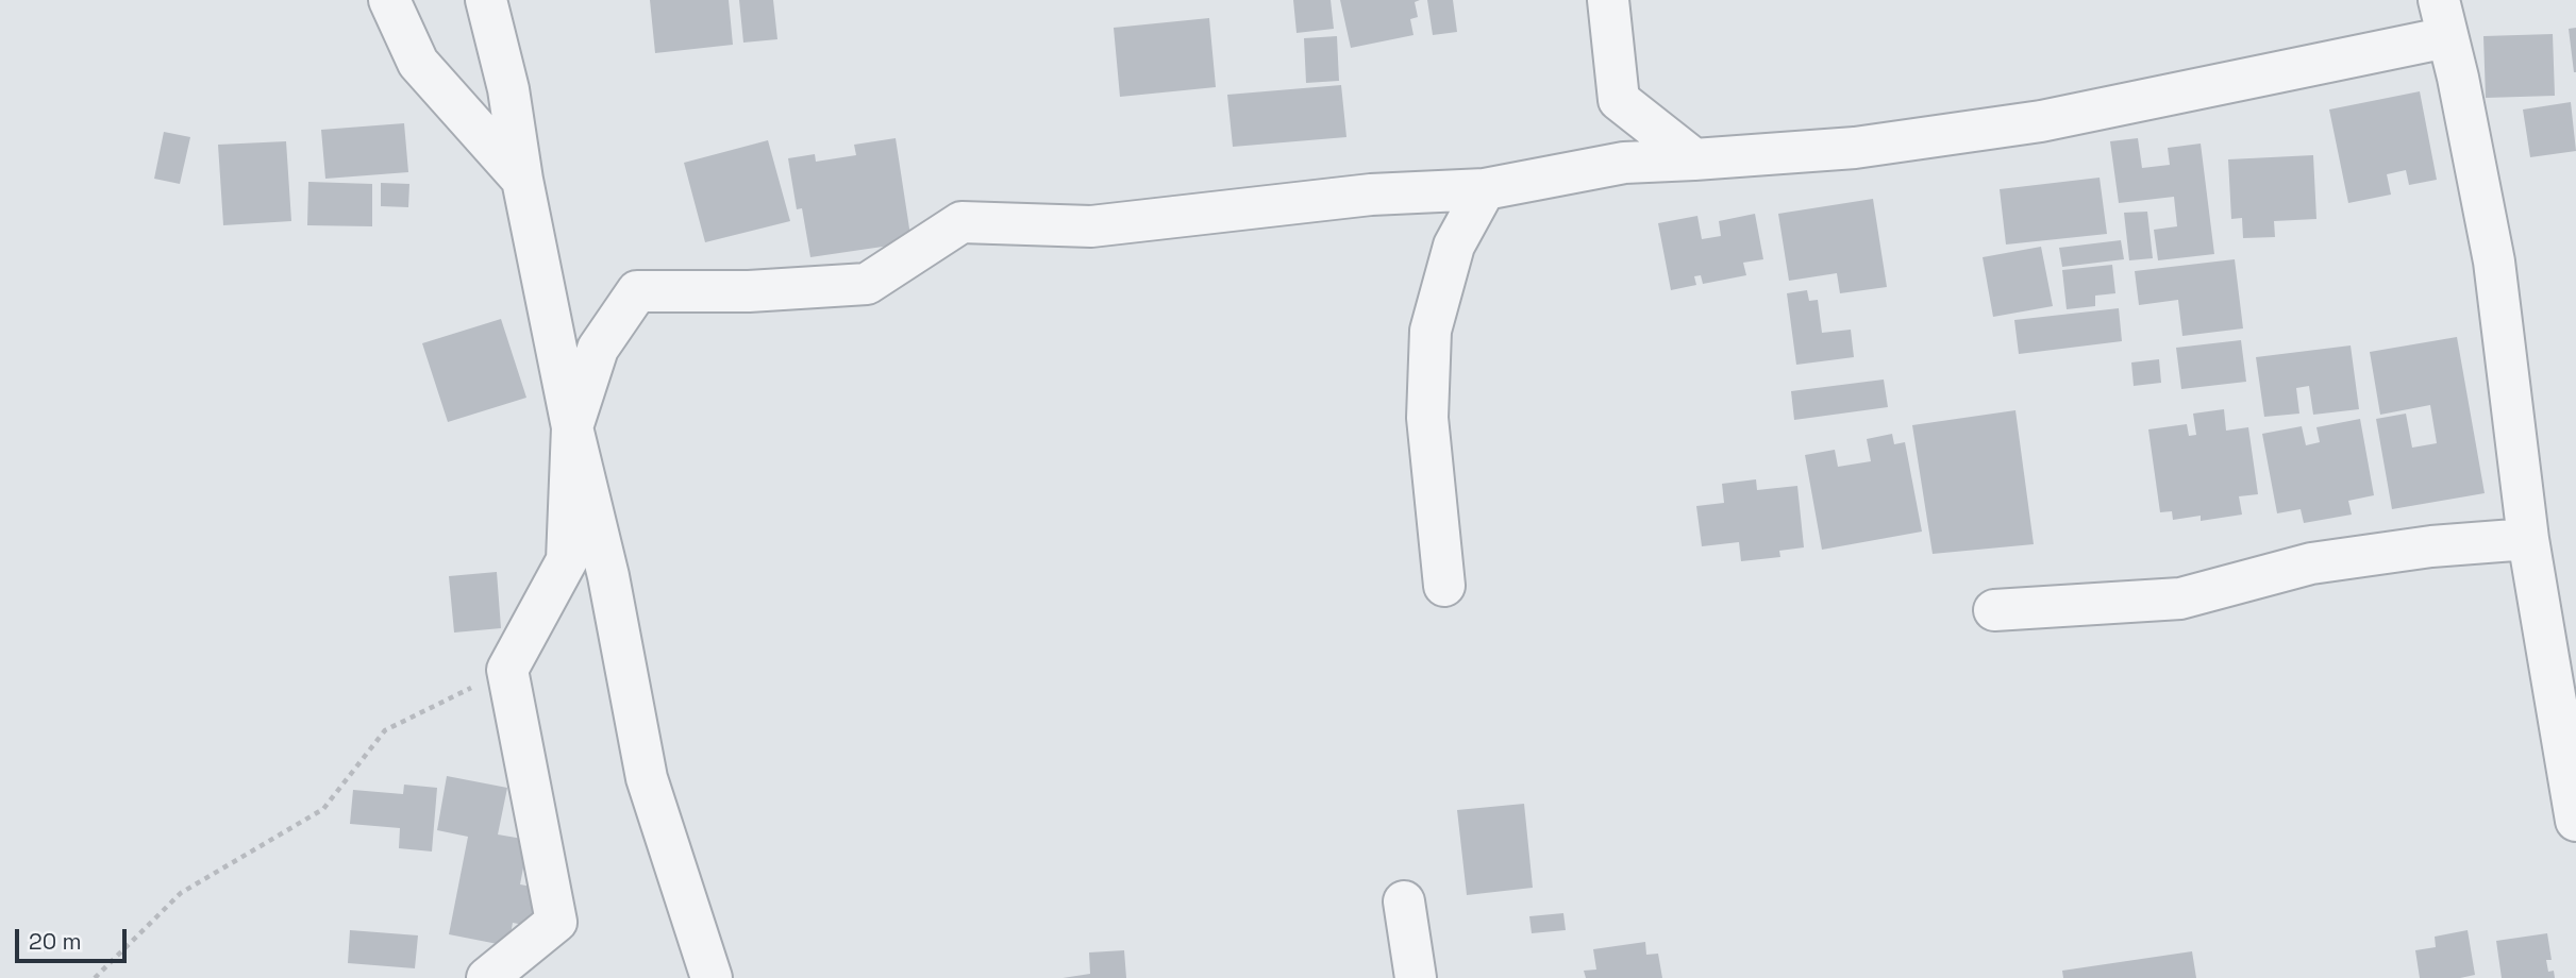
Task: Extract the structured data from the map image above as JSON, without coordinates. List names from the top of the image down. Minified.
{"scale_bar":"20 m"}
